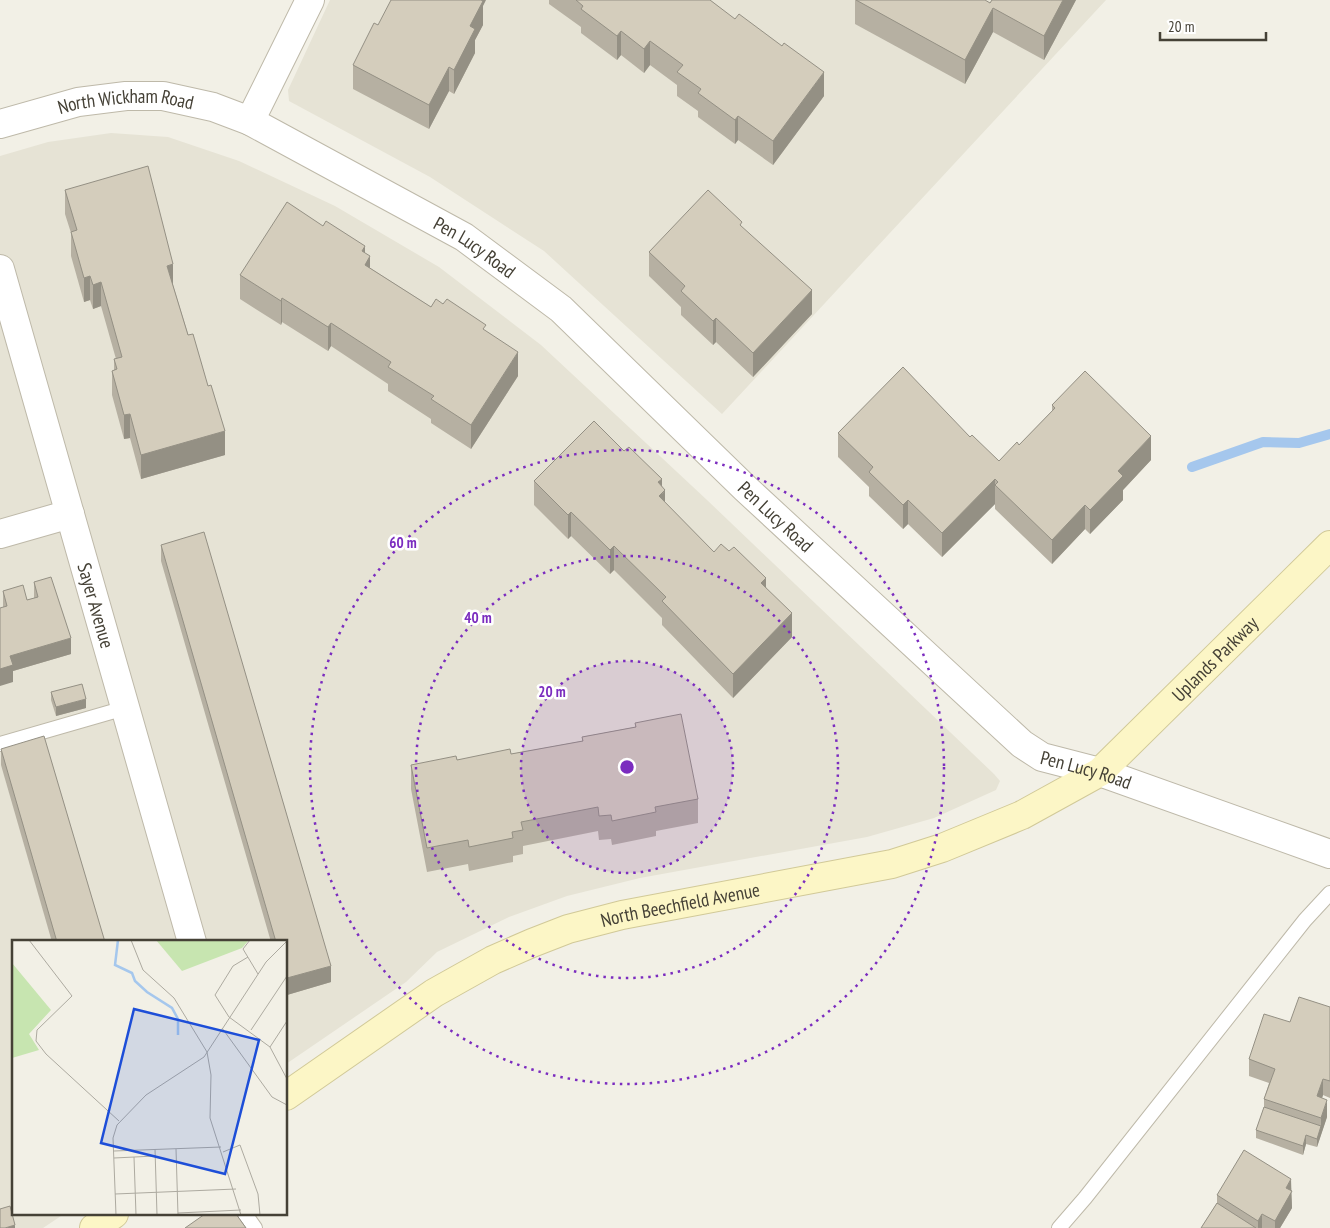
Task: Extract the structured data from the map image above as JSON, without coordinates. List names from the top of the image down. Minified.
{"streets":{"street":["North Wickham Road","Pen Lucy Road","Sayer Avenue","Uplands Parkway","North Beechfield Avenue"]},"crossings":[["North Wickham Road","Pen Lucy Road"],["Pen Lucy Road","Uplands Parkway"],["Pen Lucy Road","North Beechfield Avenue"],["Uplands Parkway","North Beechfield Avenue"]],"scale_bar":"20 m","rings":["60 m","40 m","20 m"]}
